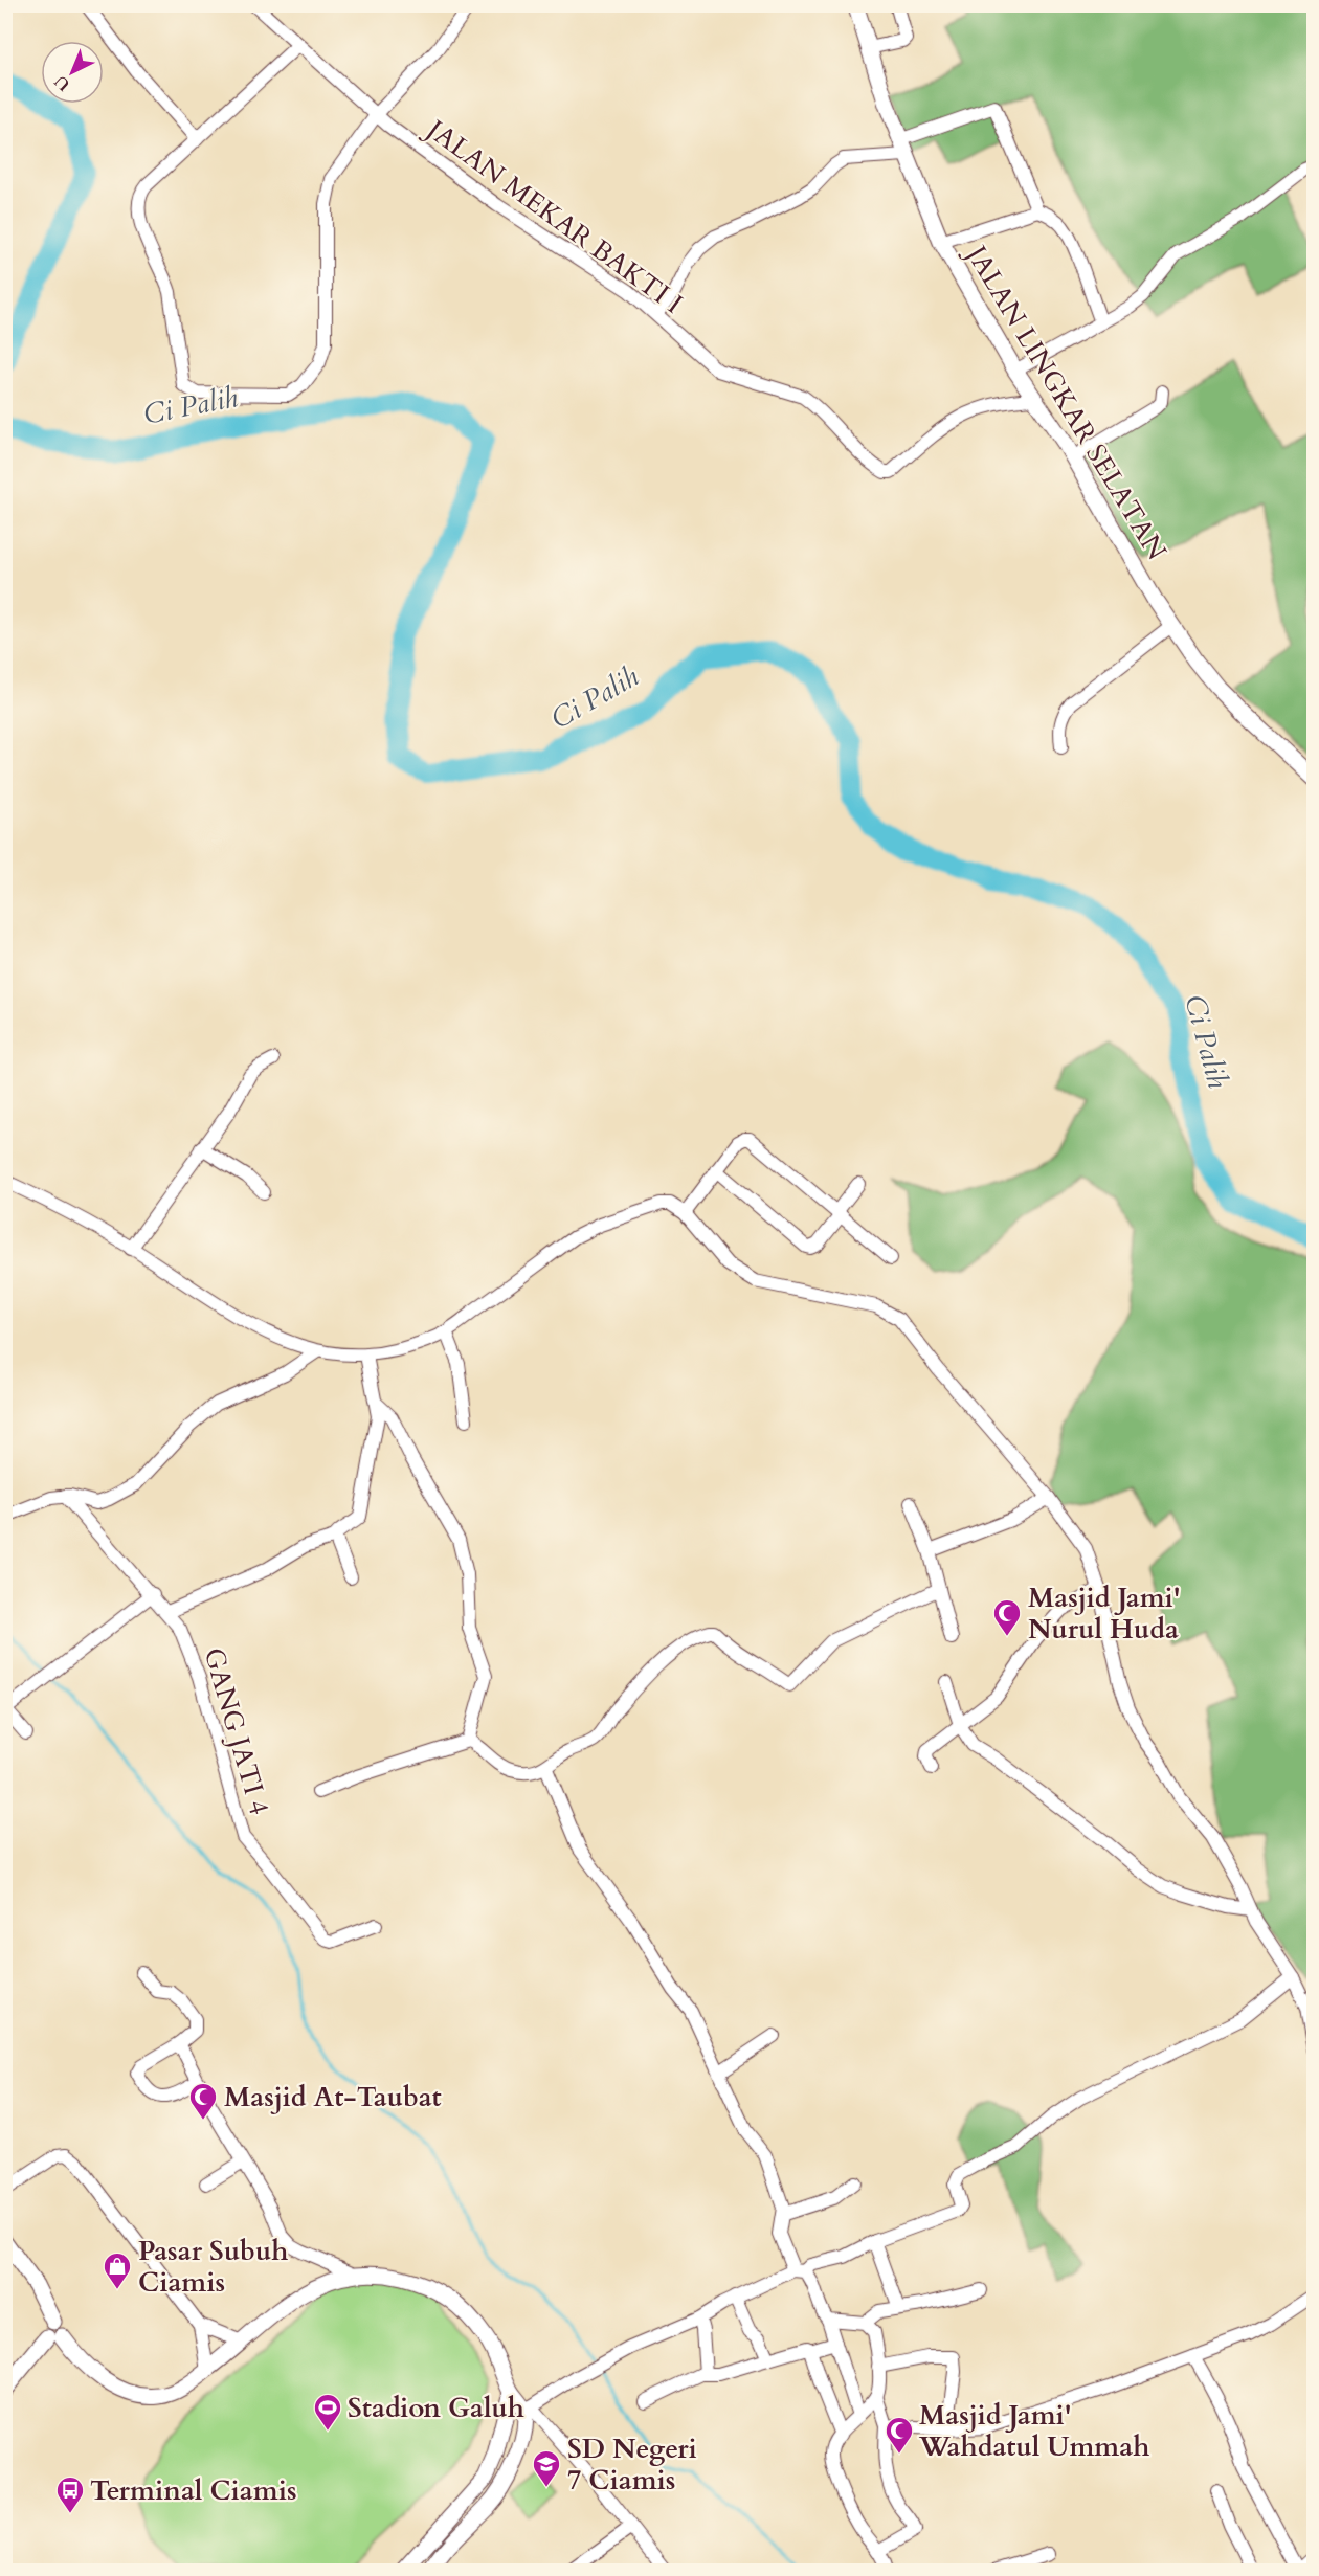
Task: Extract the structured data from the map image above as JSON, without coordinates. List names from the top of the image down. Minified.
{"streets":{"street":["JALAN MEKAR BAKTI I","JALAN LINGKAR SELATAN","GANG JATI 4"]},"crossings":[["JALAN MEKAR BAKTI I","JALAN LINGKAR SELATAN"]],"water":["Ci Palih"],"places":{"mosque":["Masjid Jami' Nurul Huda","Masjid At-Taubat","Masjid Jami' Wahdatul Ummah"],"shop":["Pasar Subuh Ciamis"],"sports":["Stadion Galuh"],"school or university":["SD Negeri 7 Ciamis"],"bus stop":["Terminal Ciamis"]},"north":"bottom left"}
